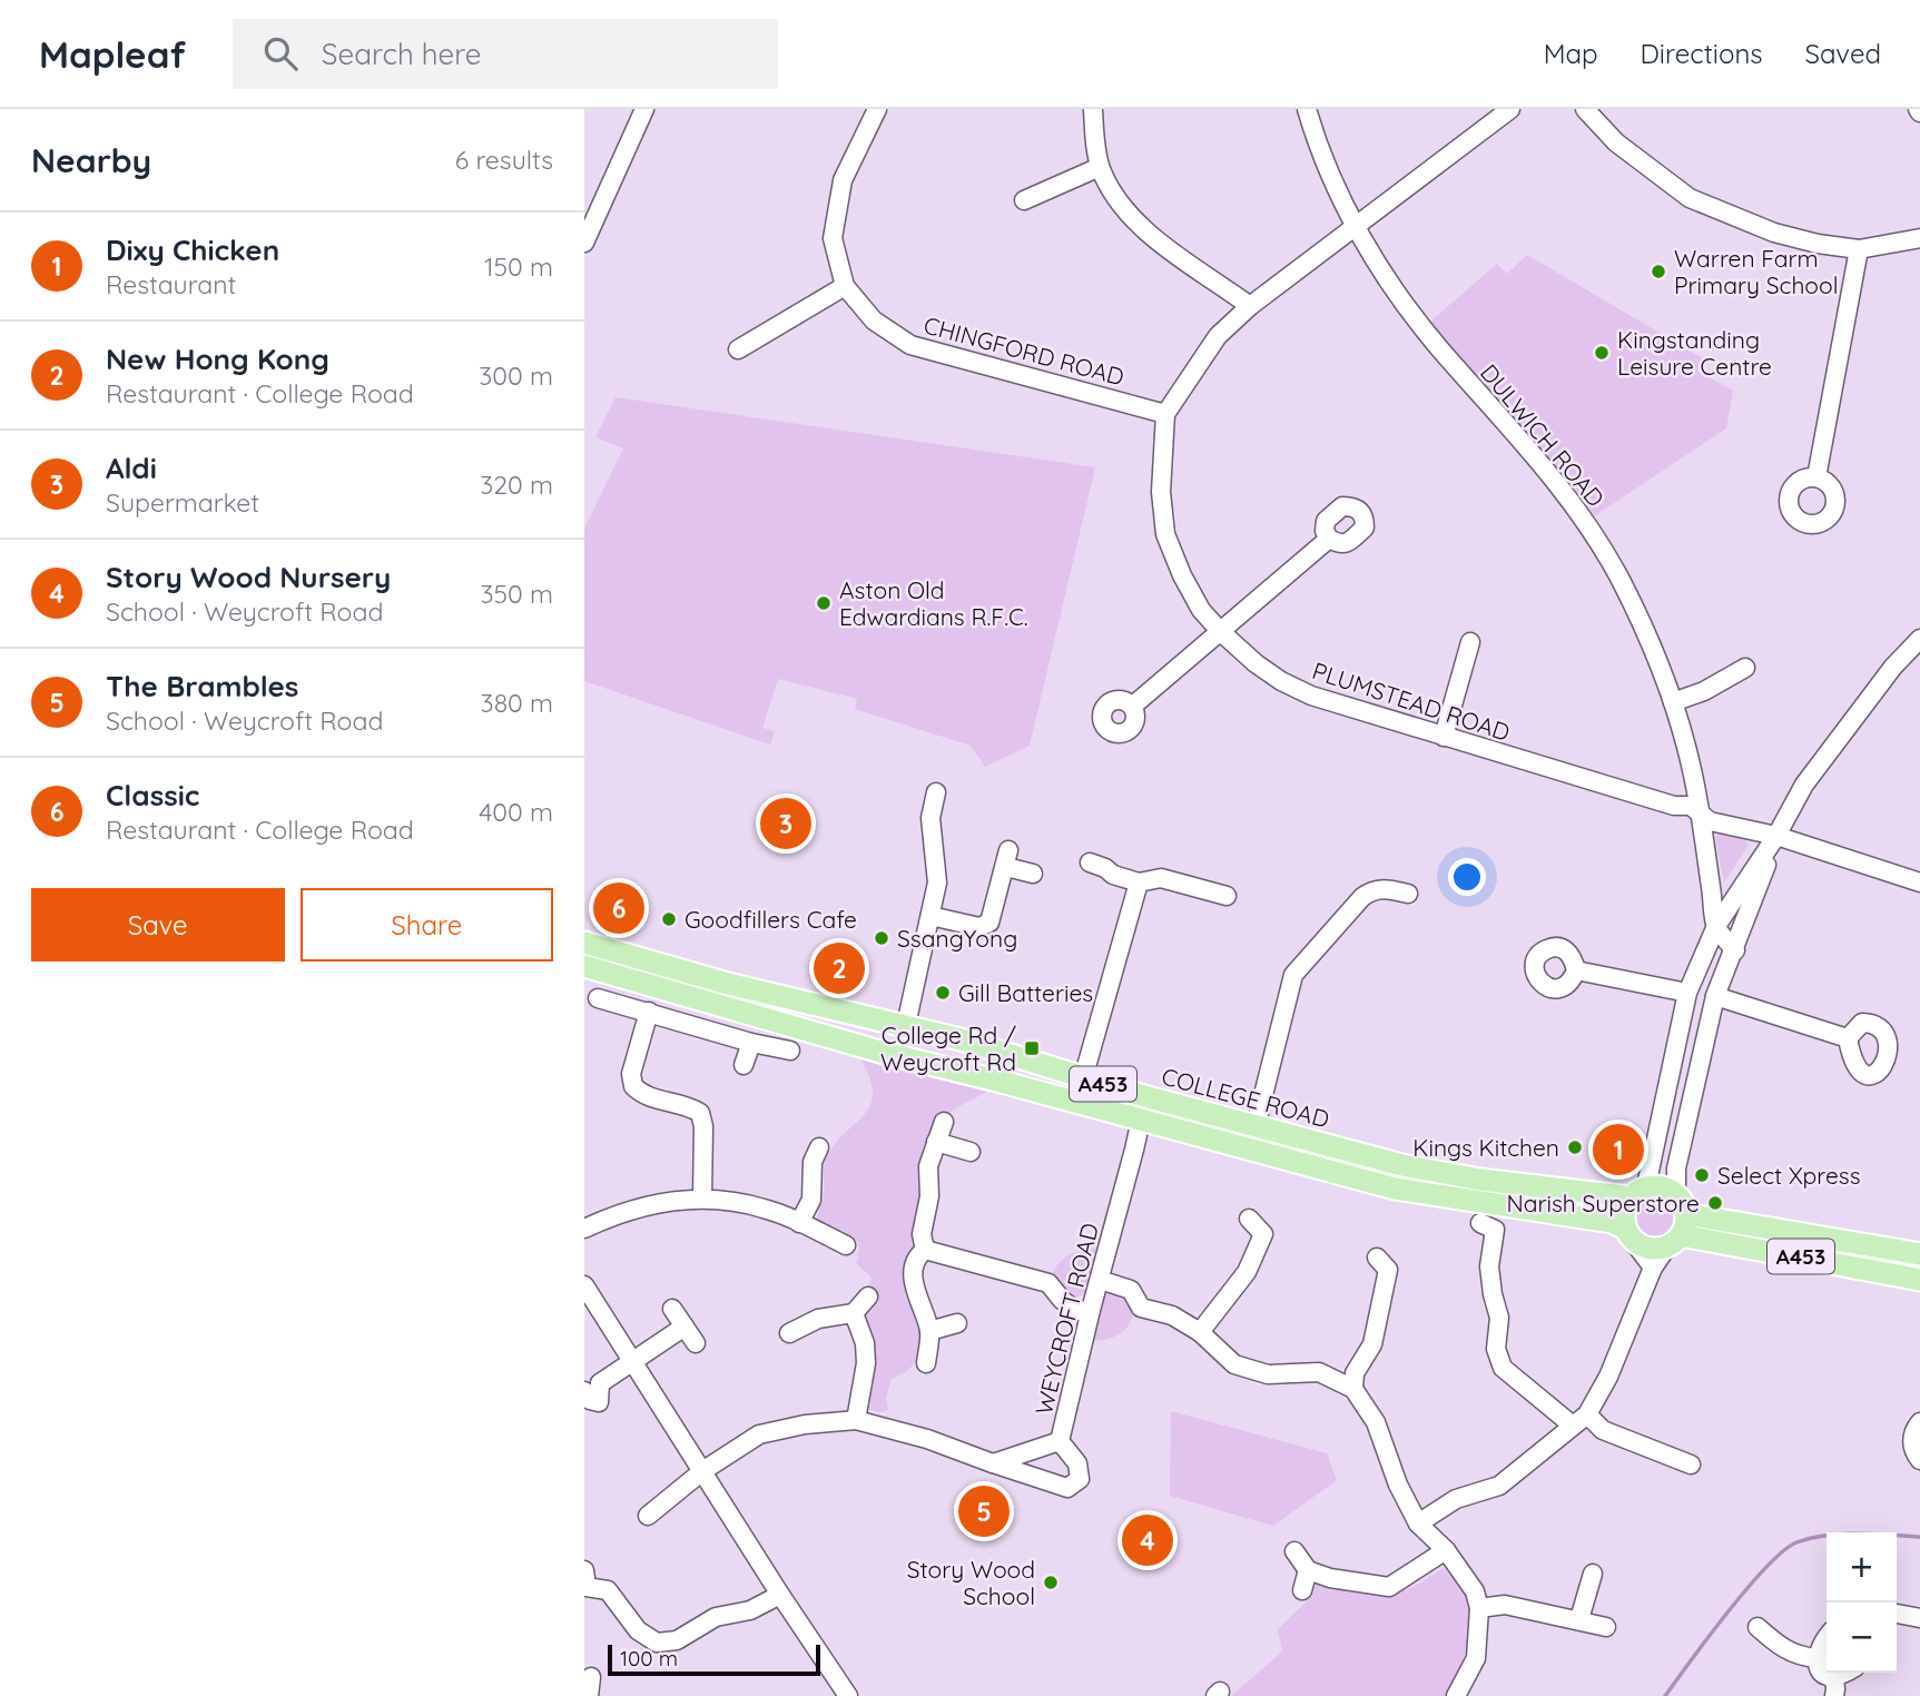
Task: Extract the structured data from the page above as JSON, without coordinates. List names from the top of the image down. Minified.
{"streets":{"main road":["A453","COLLEGE ROAD"],"street":["CHINGFORD ROAD","DULWICH ROAD","PLUMSTEAD ROAD","WEYCROFT ROAD"]},"crossings":[["CHINGFORD ROAD","PLUMSTEAD ROAD"],["DULWICH ROAD","PLUMSTEAD ROAD"],["A453","COLLEGE ROAD"],["COLLEGE ROAD","WEYCROFT ROAD"]],"places":{"other":["Warren Farm Primary School","Kingstanding Leisure Centre","Aston Old Edwardians R.F.C.","Goodfillers Cafe","SsangYong","Gill Batteries","Kings Kitchen","Select Xpress","Narish Superstore","Story Wood School"],"transit":["College Rd / Weycroft Rd"]},"scale_bar":"100 m","page":{"header":"Mapleaf","search":"Search here","nav":["Map","Directions","Saved"],"heading":["Nearby","6 results"],"list":[{"mark":"1","name":"Dixy Chicken","note":"Restaurant","value":"150 m"},{"mark":"2","name":"New Hong Kong","note":"Restaurant · College Road","value":"300 m"},{"mark":"3","name":"Aldi","note":"Supermarket","value":"320 m"},{"mark":"4","name":"Story Wood Nursery","note":"School · Weycroft Road","value":"350 m"},{"mark":"5","name":"The Brambles","note":"School · Weycroft Road","value":"380 m"},{"mark":"6","name":"Classic","note":"Restaurant · College Road","value":"400 m"}],"pins":["3","6","2","1","5","4"],"buttons":["Save","Share"],"map_buttons":["+","−"],"scale":"100 m"}}
